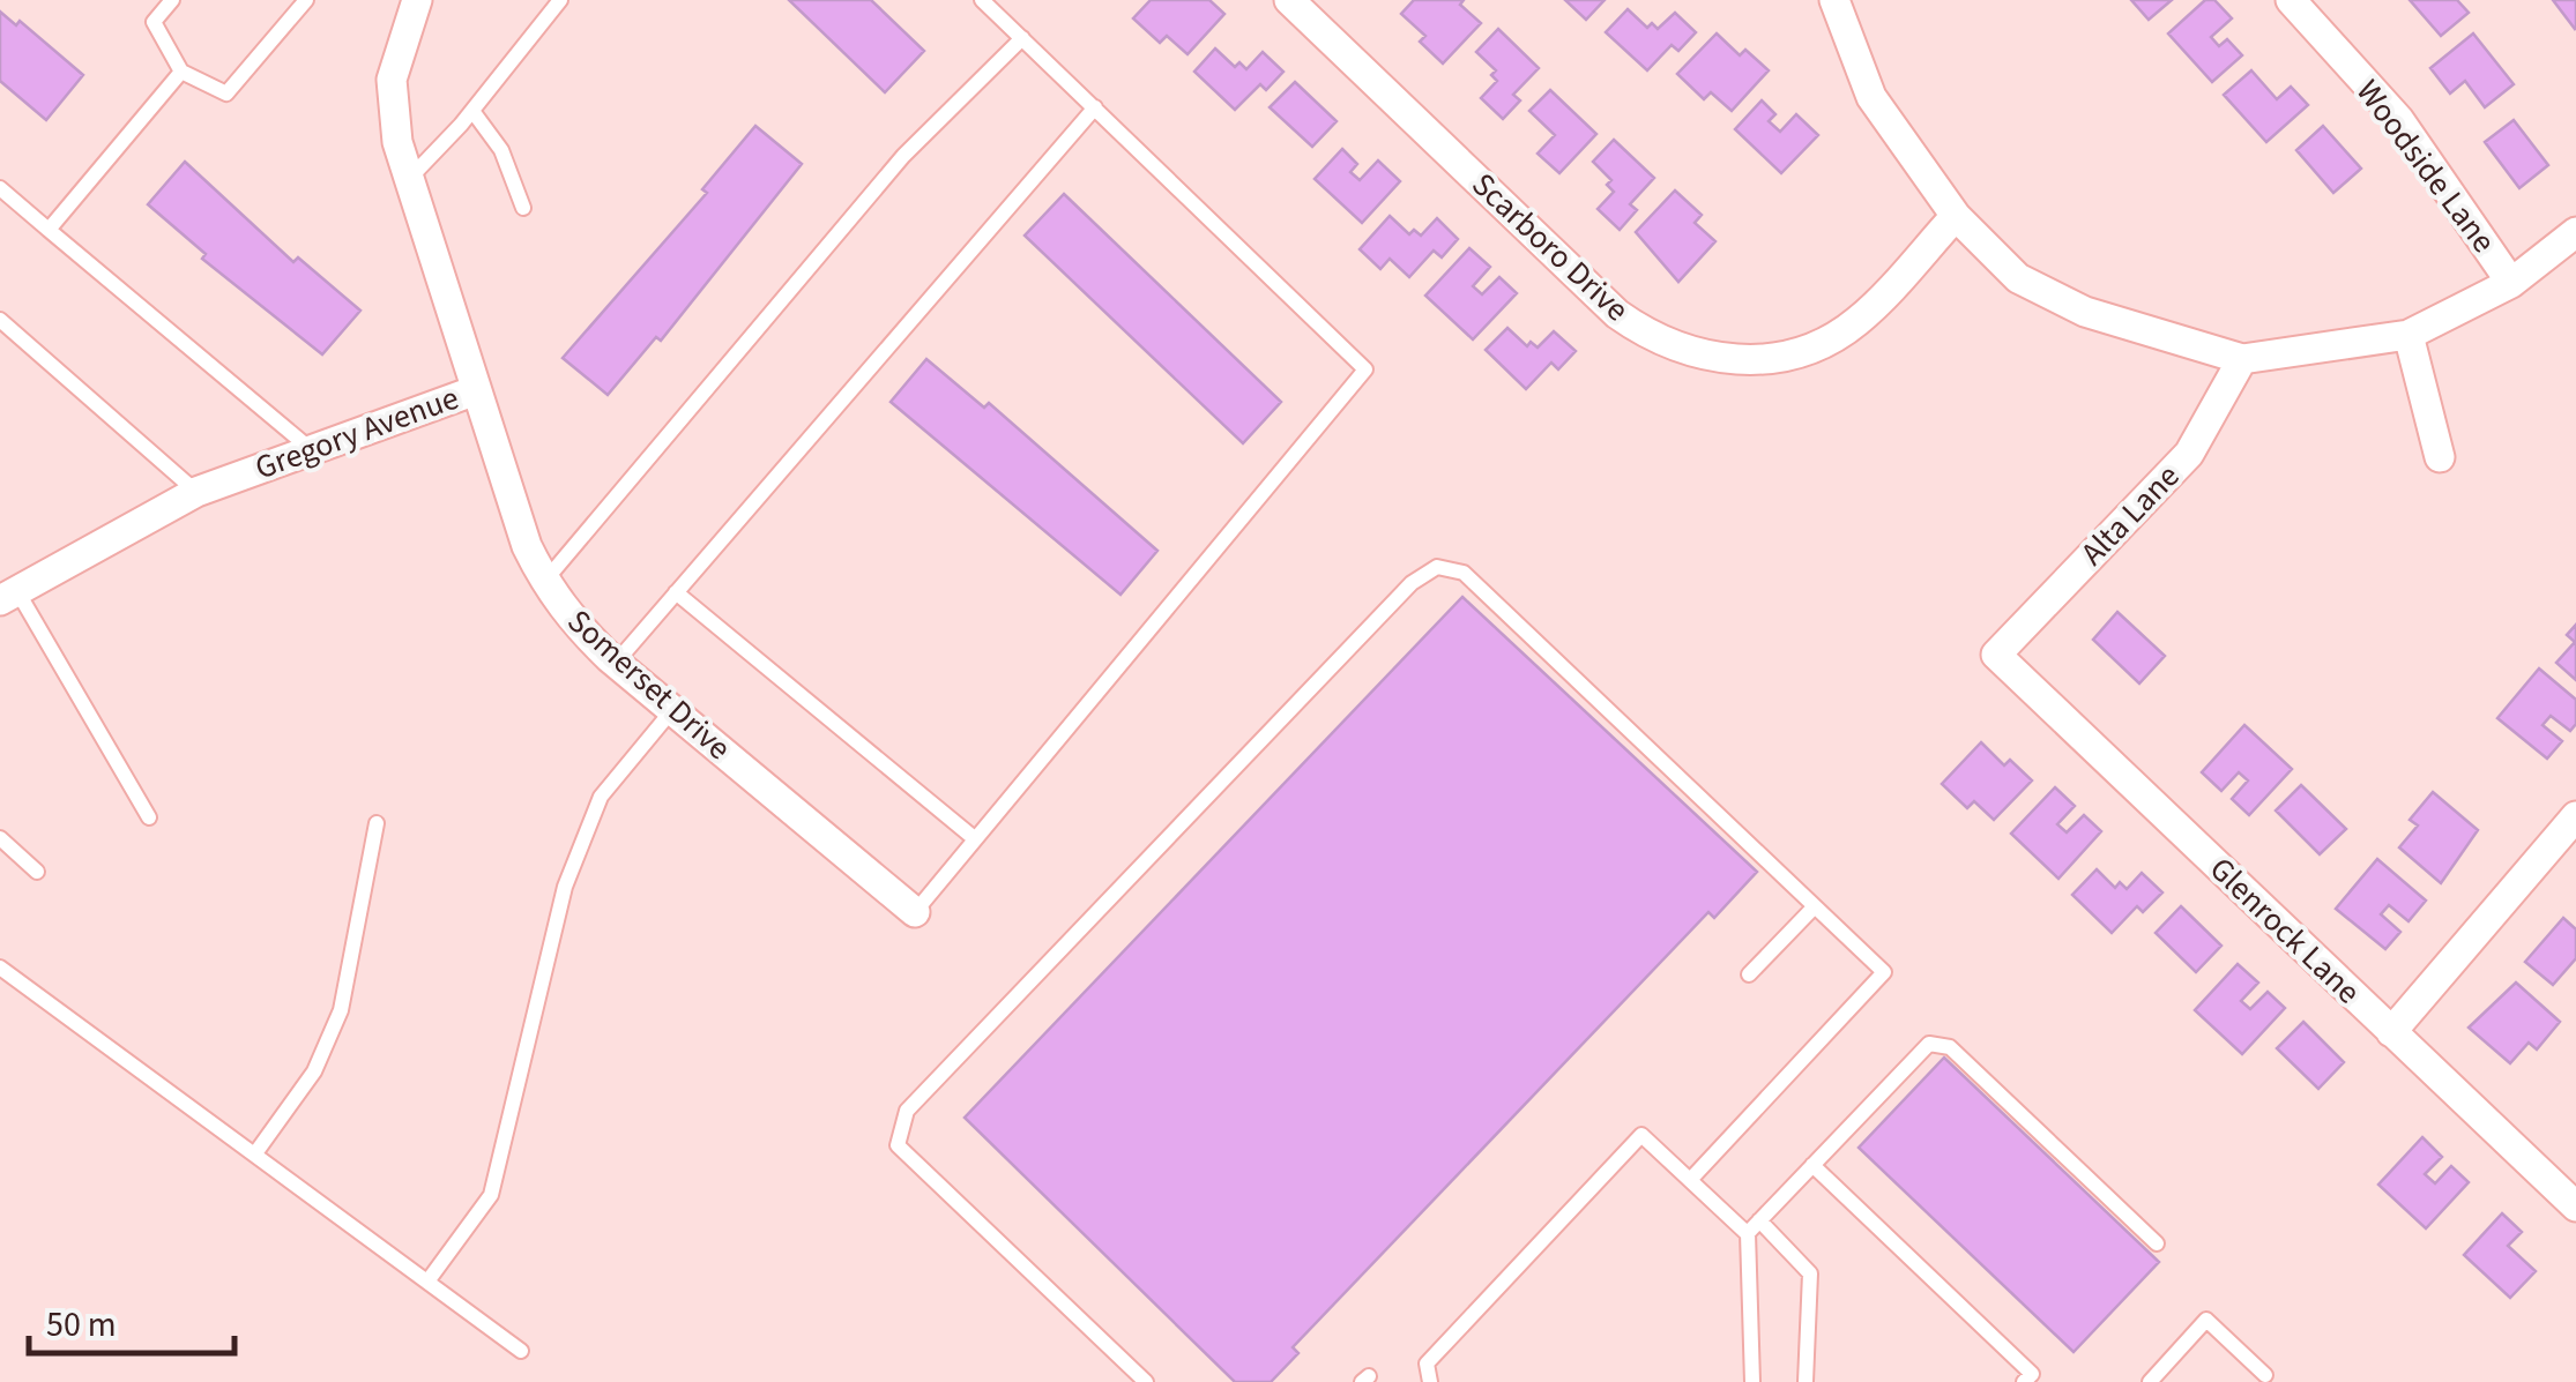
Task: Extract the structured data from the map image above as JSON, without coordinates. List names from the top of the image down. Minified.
{"streets":{"street":["Woodside Lane","Scarboro Drive","Gregory Avenue","Alta Lane","Somerset Drive","Glenrock Lane"]},"crossings":[["Gregory Avenue","Somerset Drive"],["Alta Lane","Glenrock Lane"]],"scale_bar":"50 m"}
